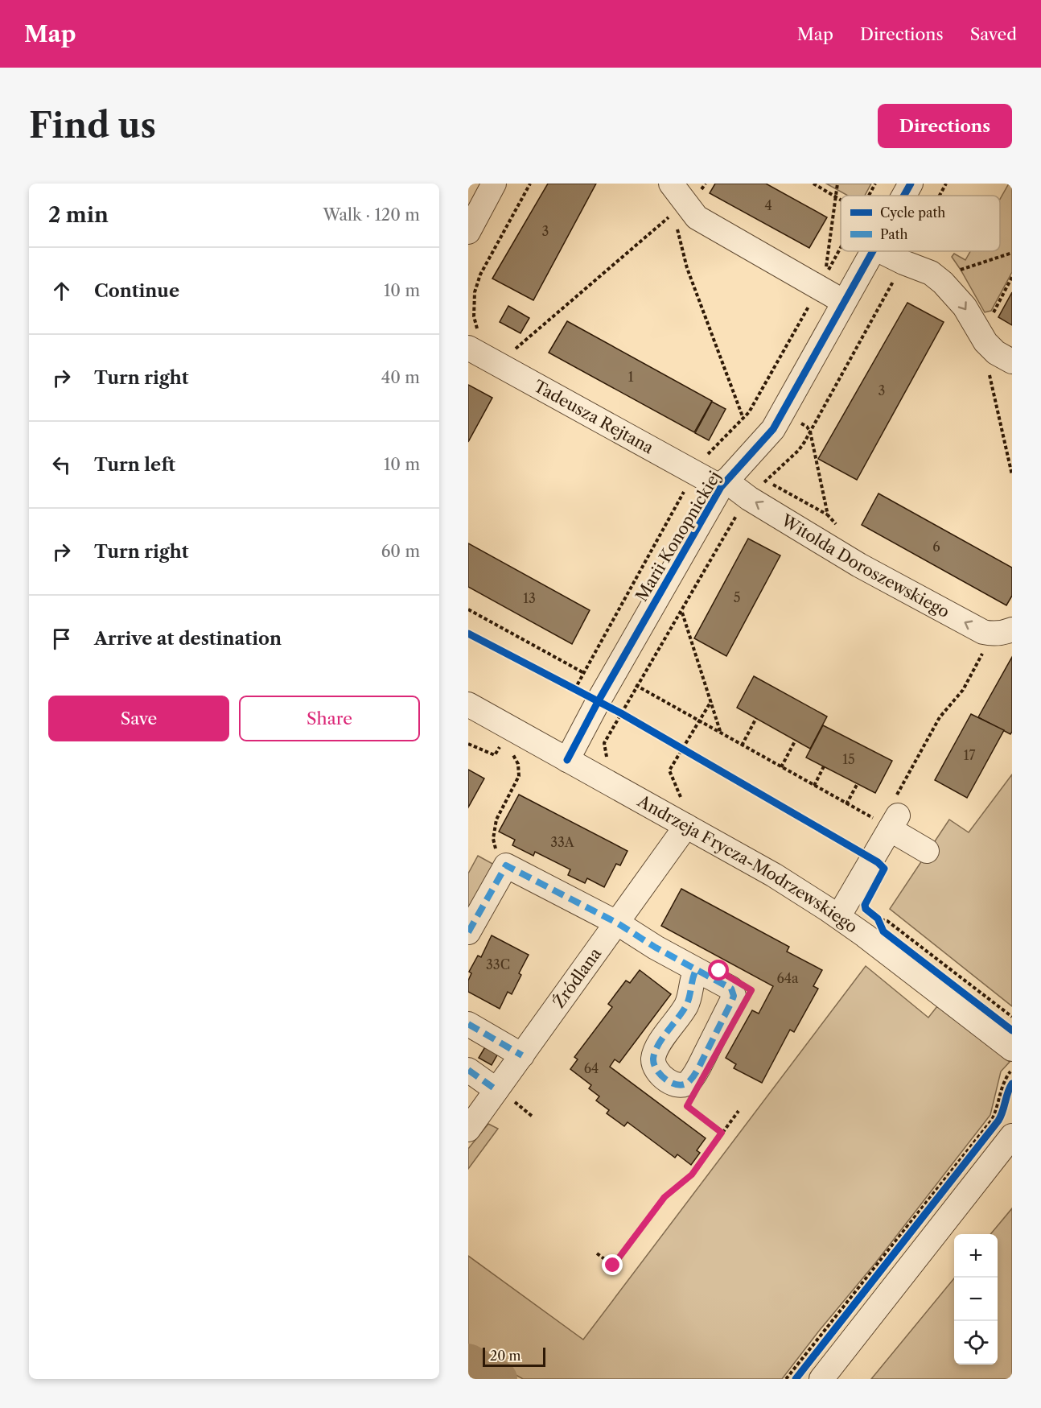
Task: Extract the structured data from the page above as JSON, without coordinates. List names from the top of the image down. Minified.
{"streets":{"street":["Tadeusza Rejtana","Marii Konopnickiej","Witolda Doroszewskiego","Andrzeja Frycza-Modrzewskiego","Źródlana"]},"crossings":[["Tadeusza Rejtana","Marii Konopnickiej"],["Tadeusza Rejtana","Witolda Doroszewskiego"],["Marii Konopnickiej","Witolda Doroszewskiego"],["Marii Konopnickiej","Andrzeja Frycza-Modrzewskiego"],["Andrzeja Frycza-Modrzewskiego","Źródlana"]],"one_way":["Witolda Doroszewskiego"],"house_numbers":["4","3","1","3","6","5","13","17","15","33A","33C","64a","64"],"legend":["Cycle path","Path"],"scale_bar":"20 m","page":{"header":"Map","nav":["Map","Directions","Saved"],"buttons":["Directions",["Save","Share"]],"title":"Find us","heading":["2 min","Walk · 120 m"],"list":[["Continue","10 m"],["Turn right","40 m"],["Turn left","10 m"],["Turn right","60 m"],"Arrive at destination"],"map_buttons":["+","−"],"scale":"20 m"}}
